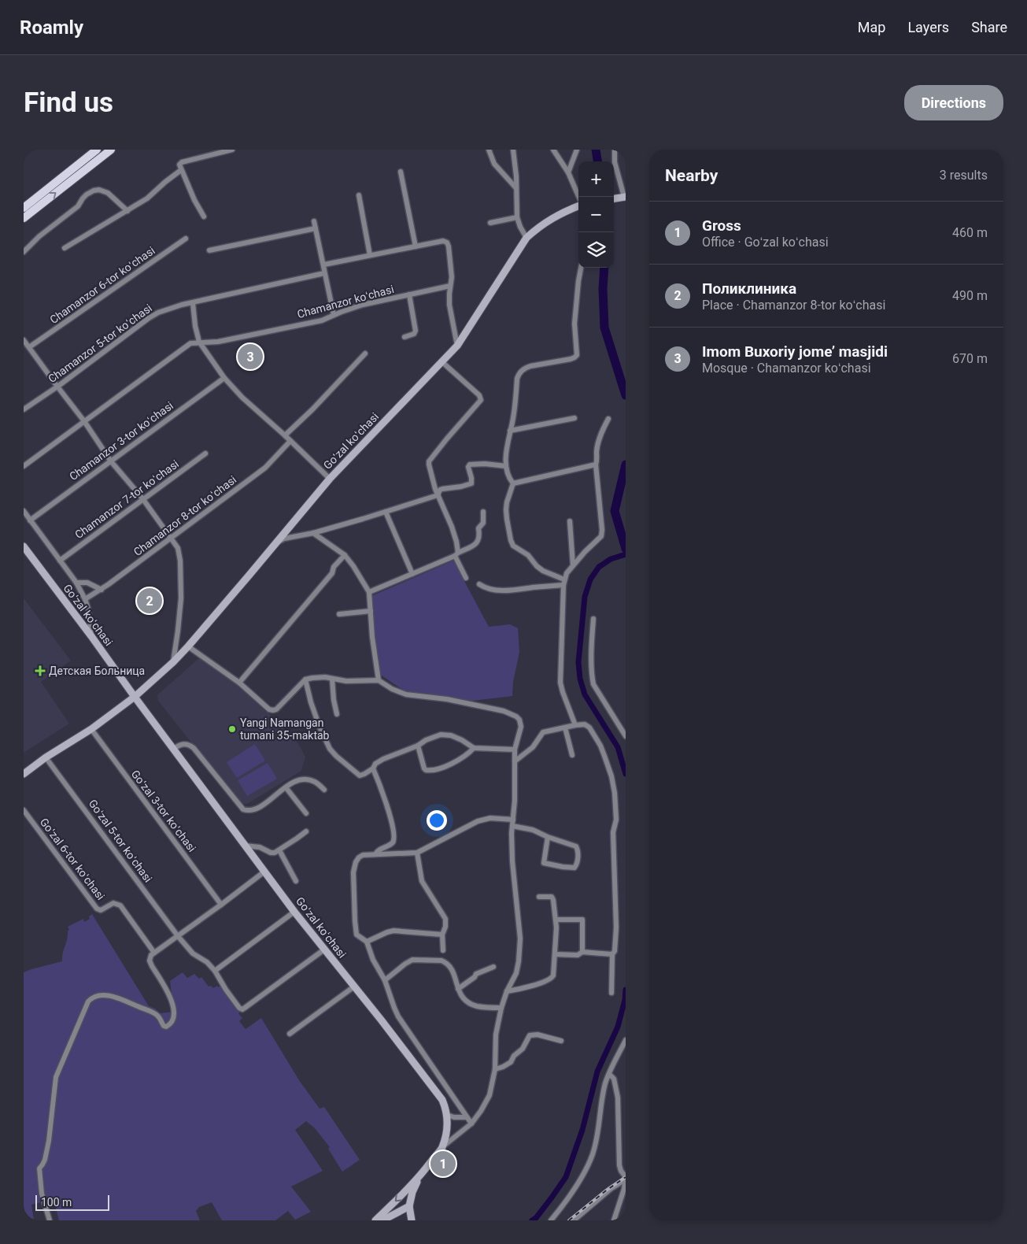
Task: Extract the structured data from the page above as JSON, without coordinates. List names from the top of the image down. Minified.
{"streets":{"main road":["Goʻzal koʻchasi"],"street":["Chamanzor 6-tor koʻchasi","Chamanzor koʻchasi","Chamanzor 5-tor koʻchasi","Chamanzor 3-tor koʻchasi","Chamanzor 7-tor koʻchasi","Chamanzor 8-tor koʻchasi","Goʻzal 3-tor koʻchasi","Goʻzal 5-tor koʻchasi","Goʻzal 6-tor koʻchasi"]},"crossings":[["Goʻzal koʻchasi","Goʻzal 3-tor koʻchasi"],["Goʻzal koʻchasi","Goʻzal 5-tor koʻchasi"]],"places":{"health":["Детская Больница"],"other":["Yangi Namangan tumani 35-maktab"]},"scale_bar":"100 m","page":{"header":"Roamly","nav":["Map","Layers","Share"],"buttons":"Directions","title":"Find us","heading":["Nearby","3 results"],"map_buttons":["+","−"],"list":[{"mark":"1","name":"Gross","note":"Office · Goʻzal koʻchasi","value":"460 m"},{"mark":"2","name":"Поликлиника","note":"Place · Chamanzor 8-tor koʻchasi","value":"490 m"},{"mark":"3","name":"Imom Buxoriy jome’ masjidi","note":"Mosque · Chamanzor koʻchasi","value":"670 m"}],"pins":["3","2","1"],"scale":"100 m"}}
